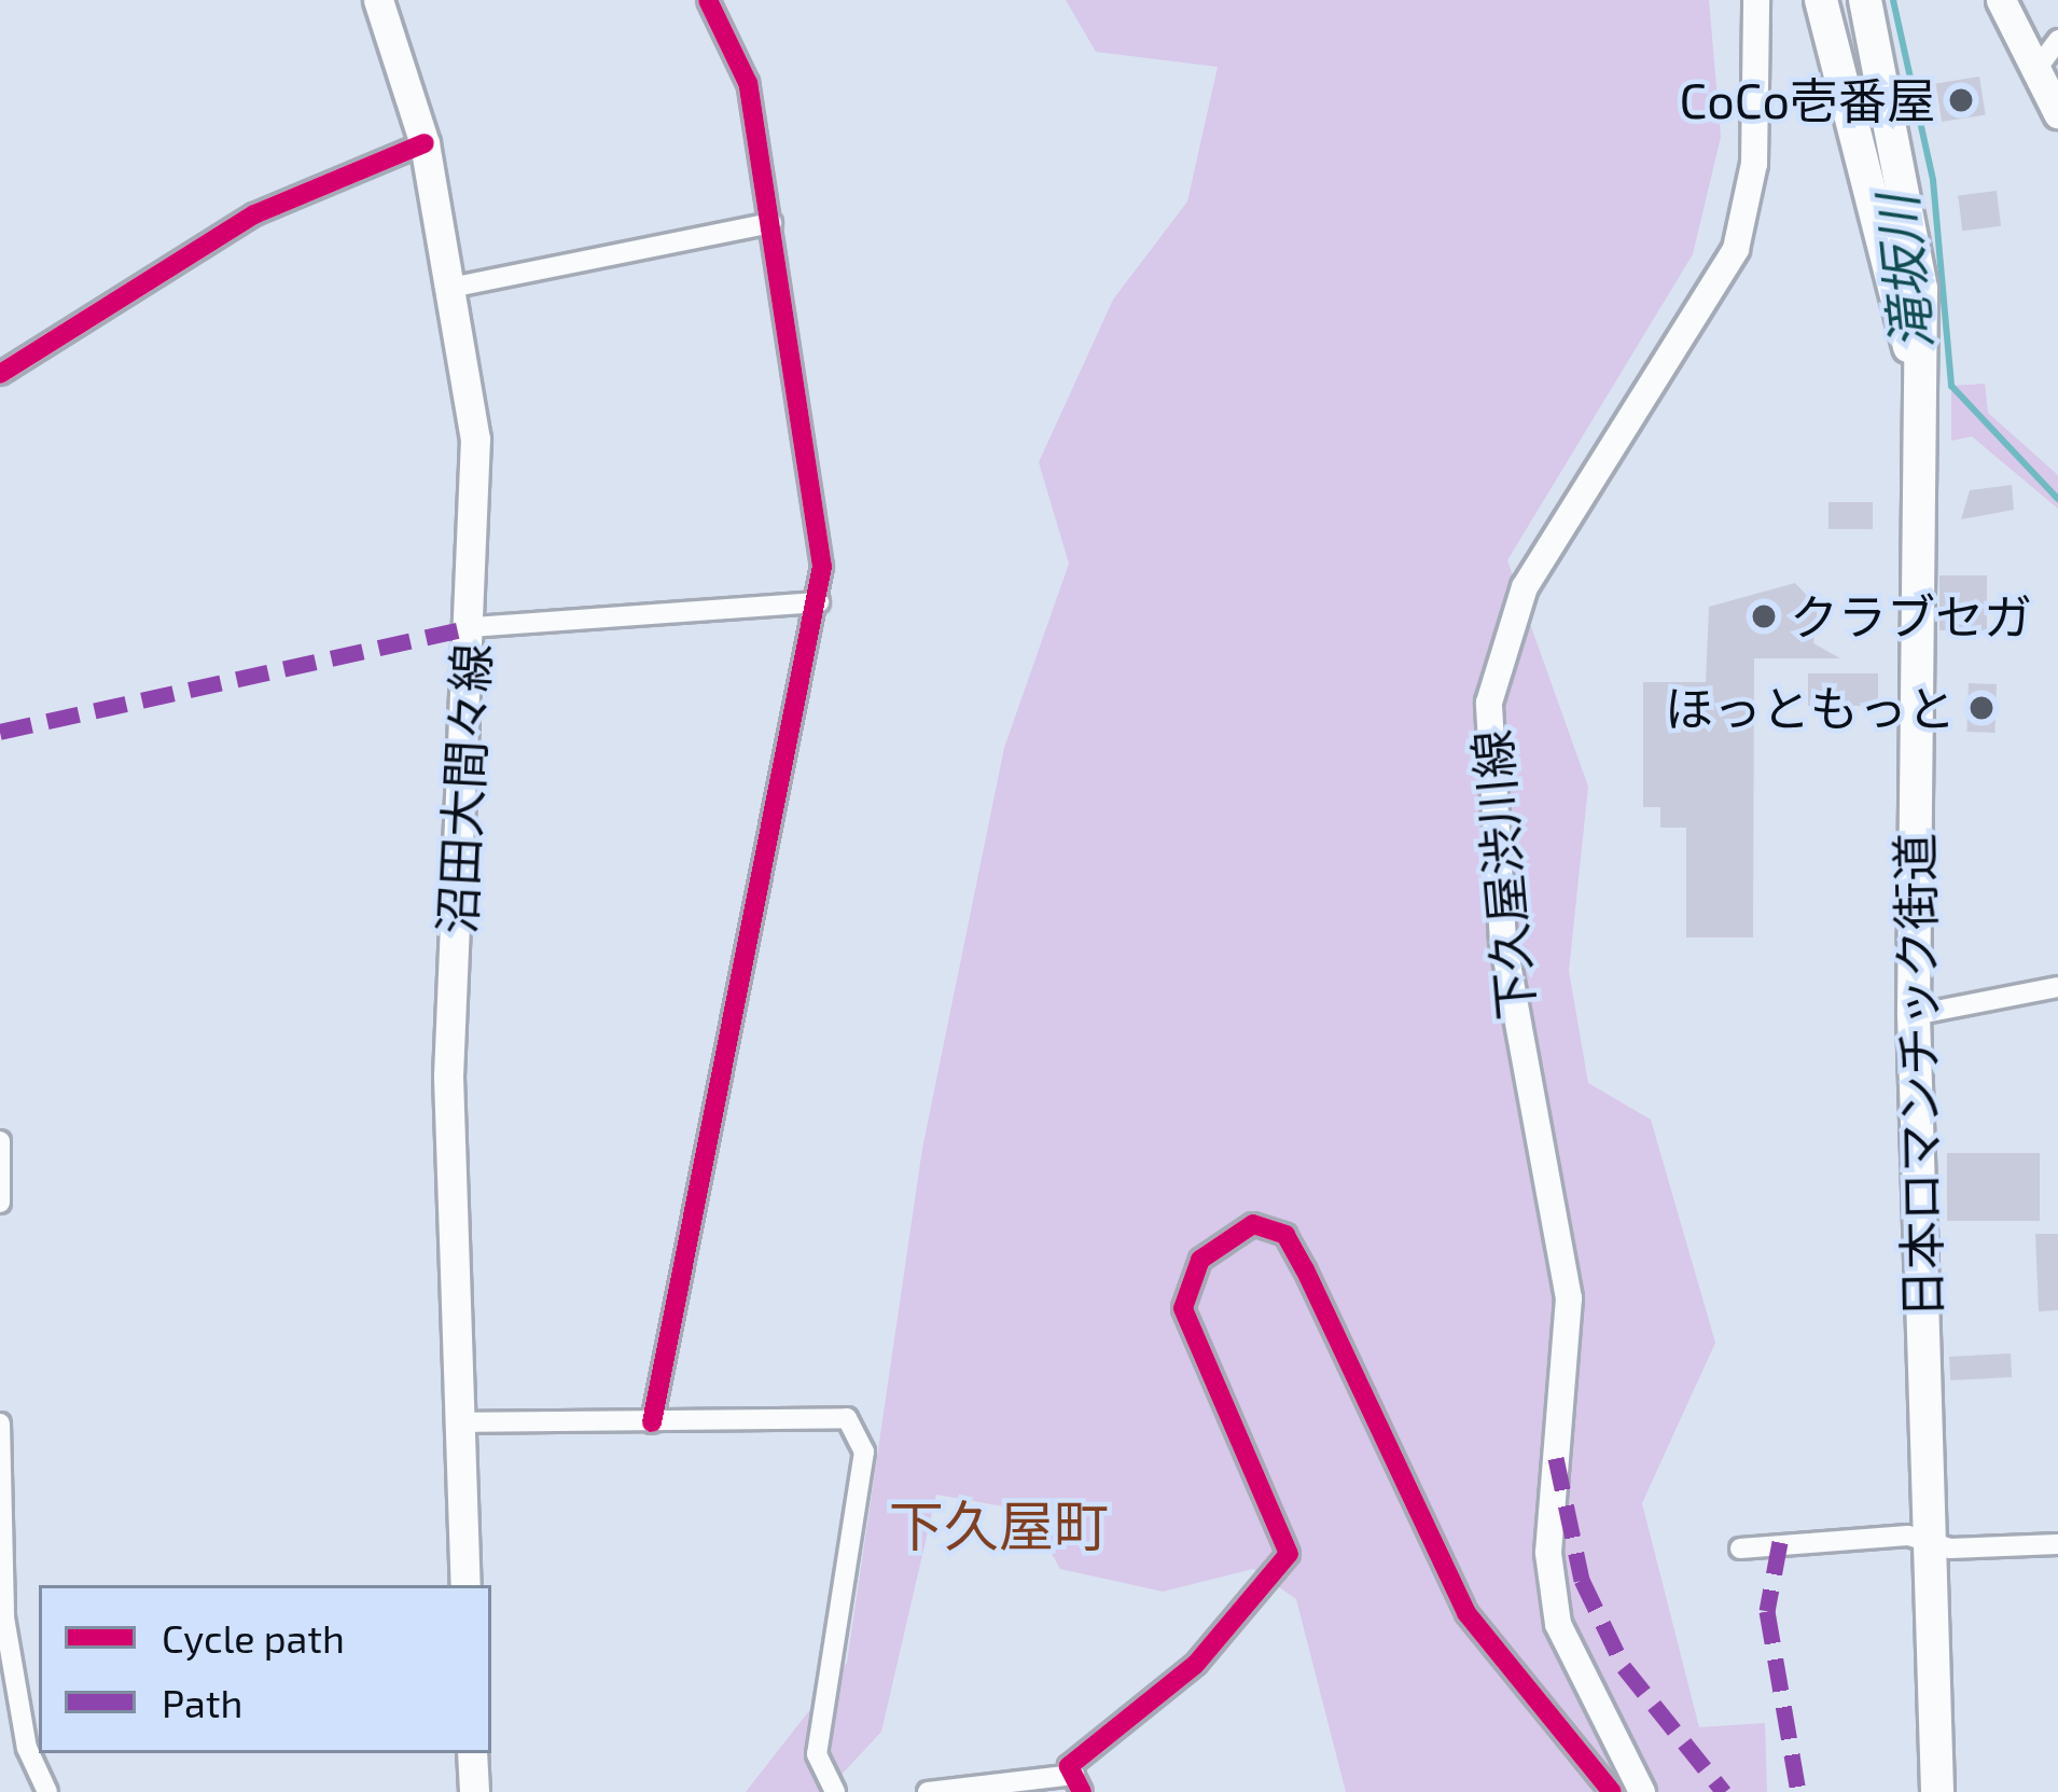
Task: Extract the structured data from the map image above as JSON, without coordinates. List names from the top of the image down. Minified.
{"streets":{"highway":["日本ロマンチック街道"],"main road":["沼田大間々線","下久屋渋川線"]},"districts":["下久屋町"],"water":["滝坂川"],"places":["CoCo壱番屋","クラブセガ","ほっともっと"],"legend":["Cycle path","Path"]}
